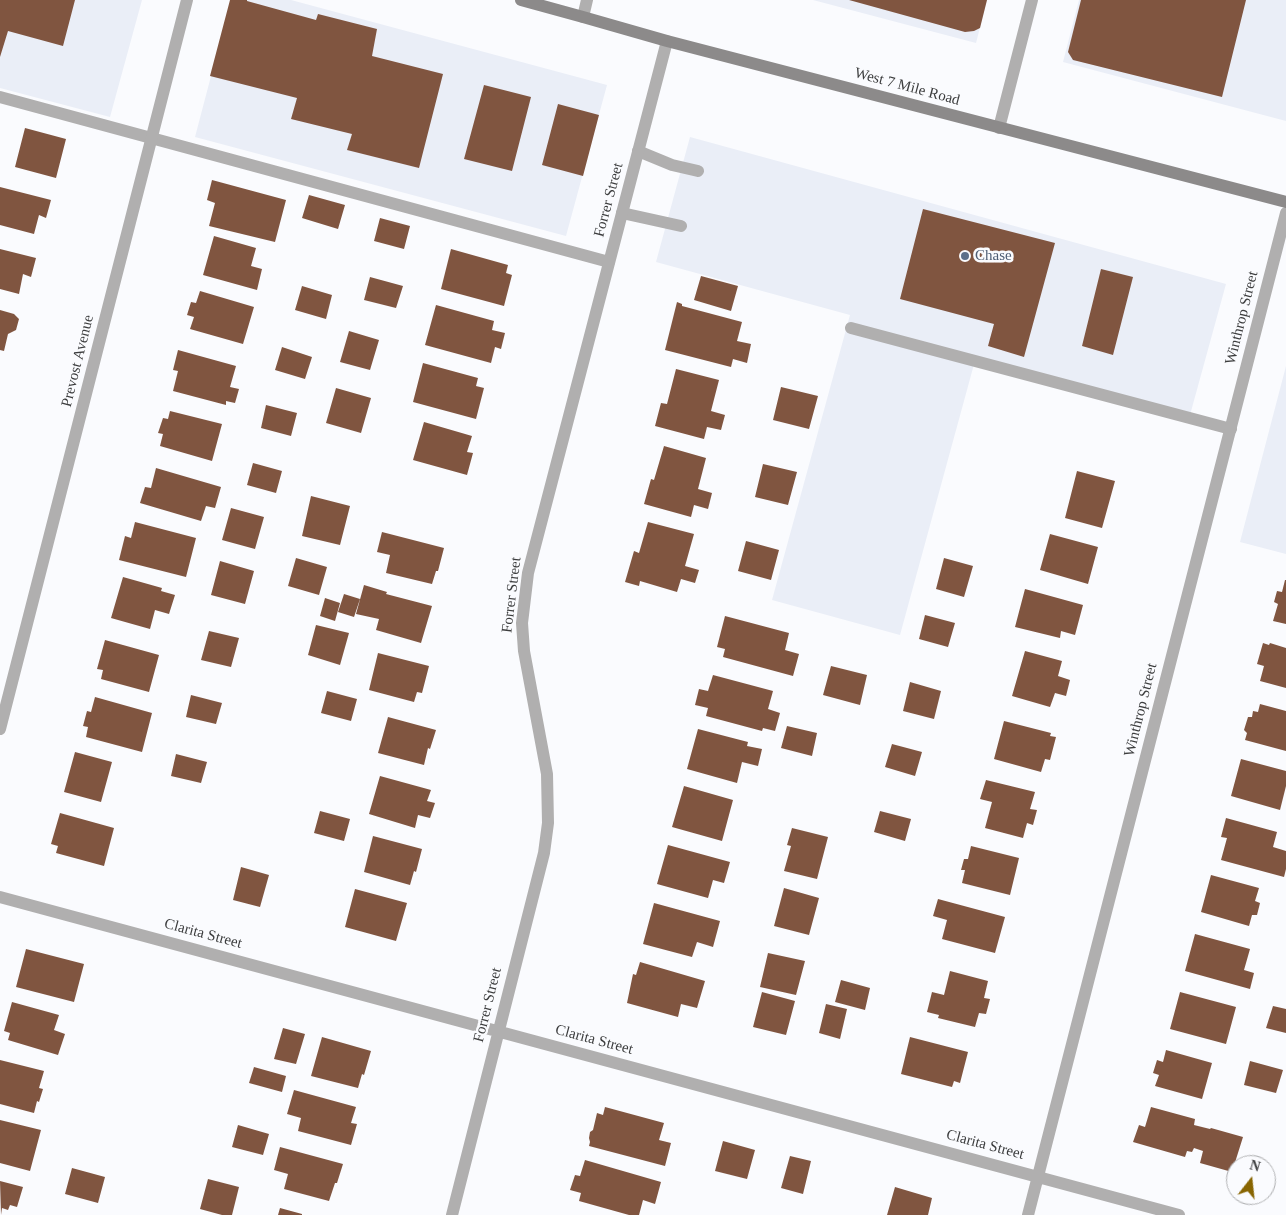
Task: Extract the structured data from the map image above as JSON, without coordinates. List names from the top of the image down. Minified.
{"streets":{"main road":["West 7 Mile Road"],"street":["Forrer Street","Winthrop Street","Prevost Avenue","Clarita Street"]},"crossings":[["West 7 Mile Road","Forrer Street"],["Forrer Street","Clarita Street"],["Winthrop Street","Clarita Street"]],"places":["Chase"],"north":"top"}
